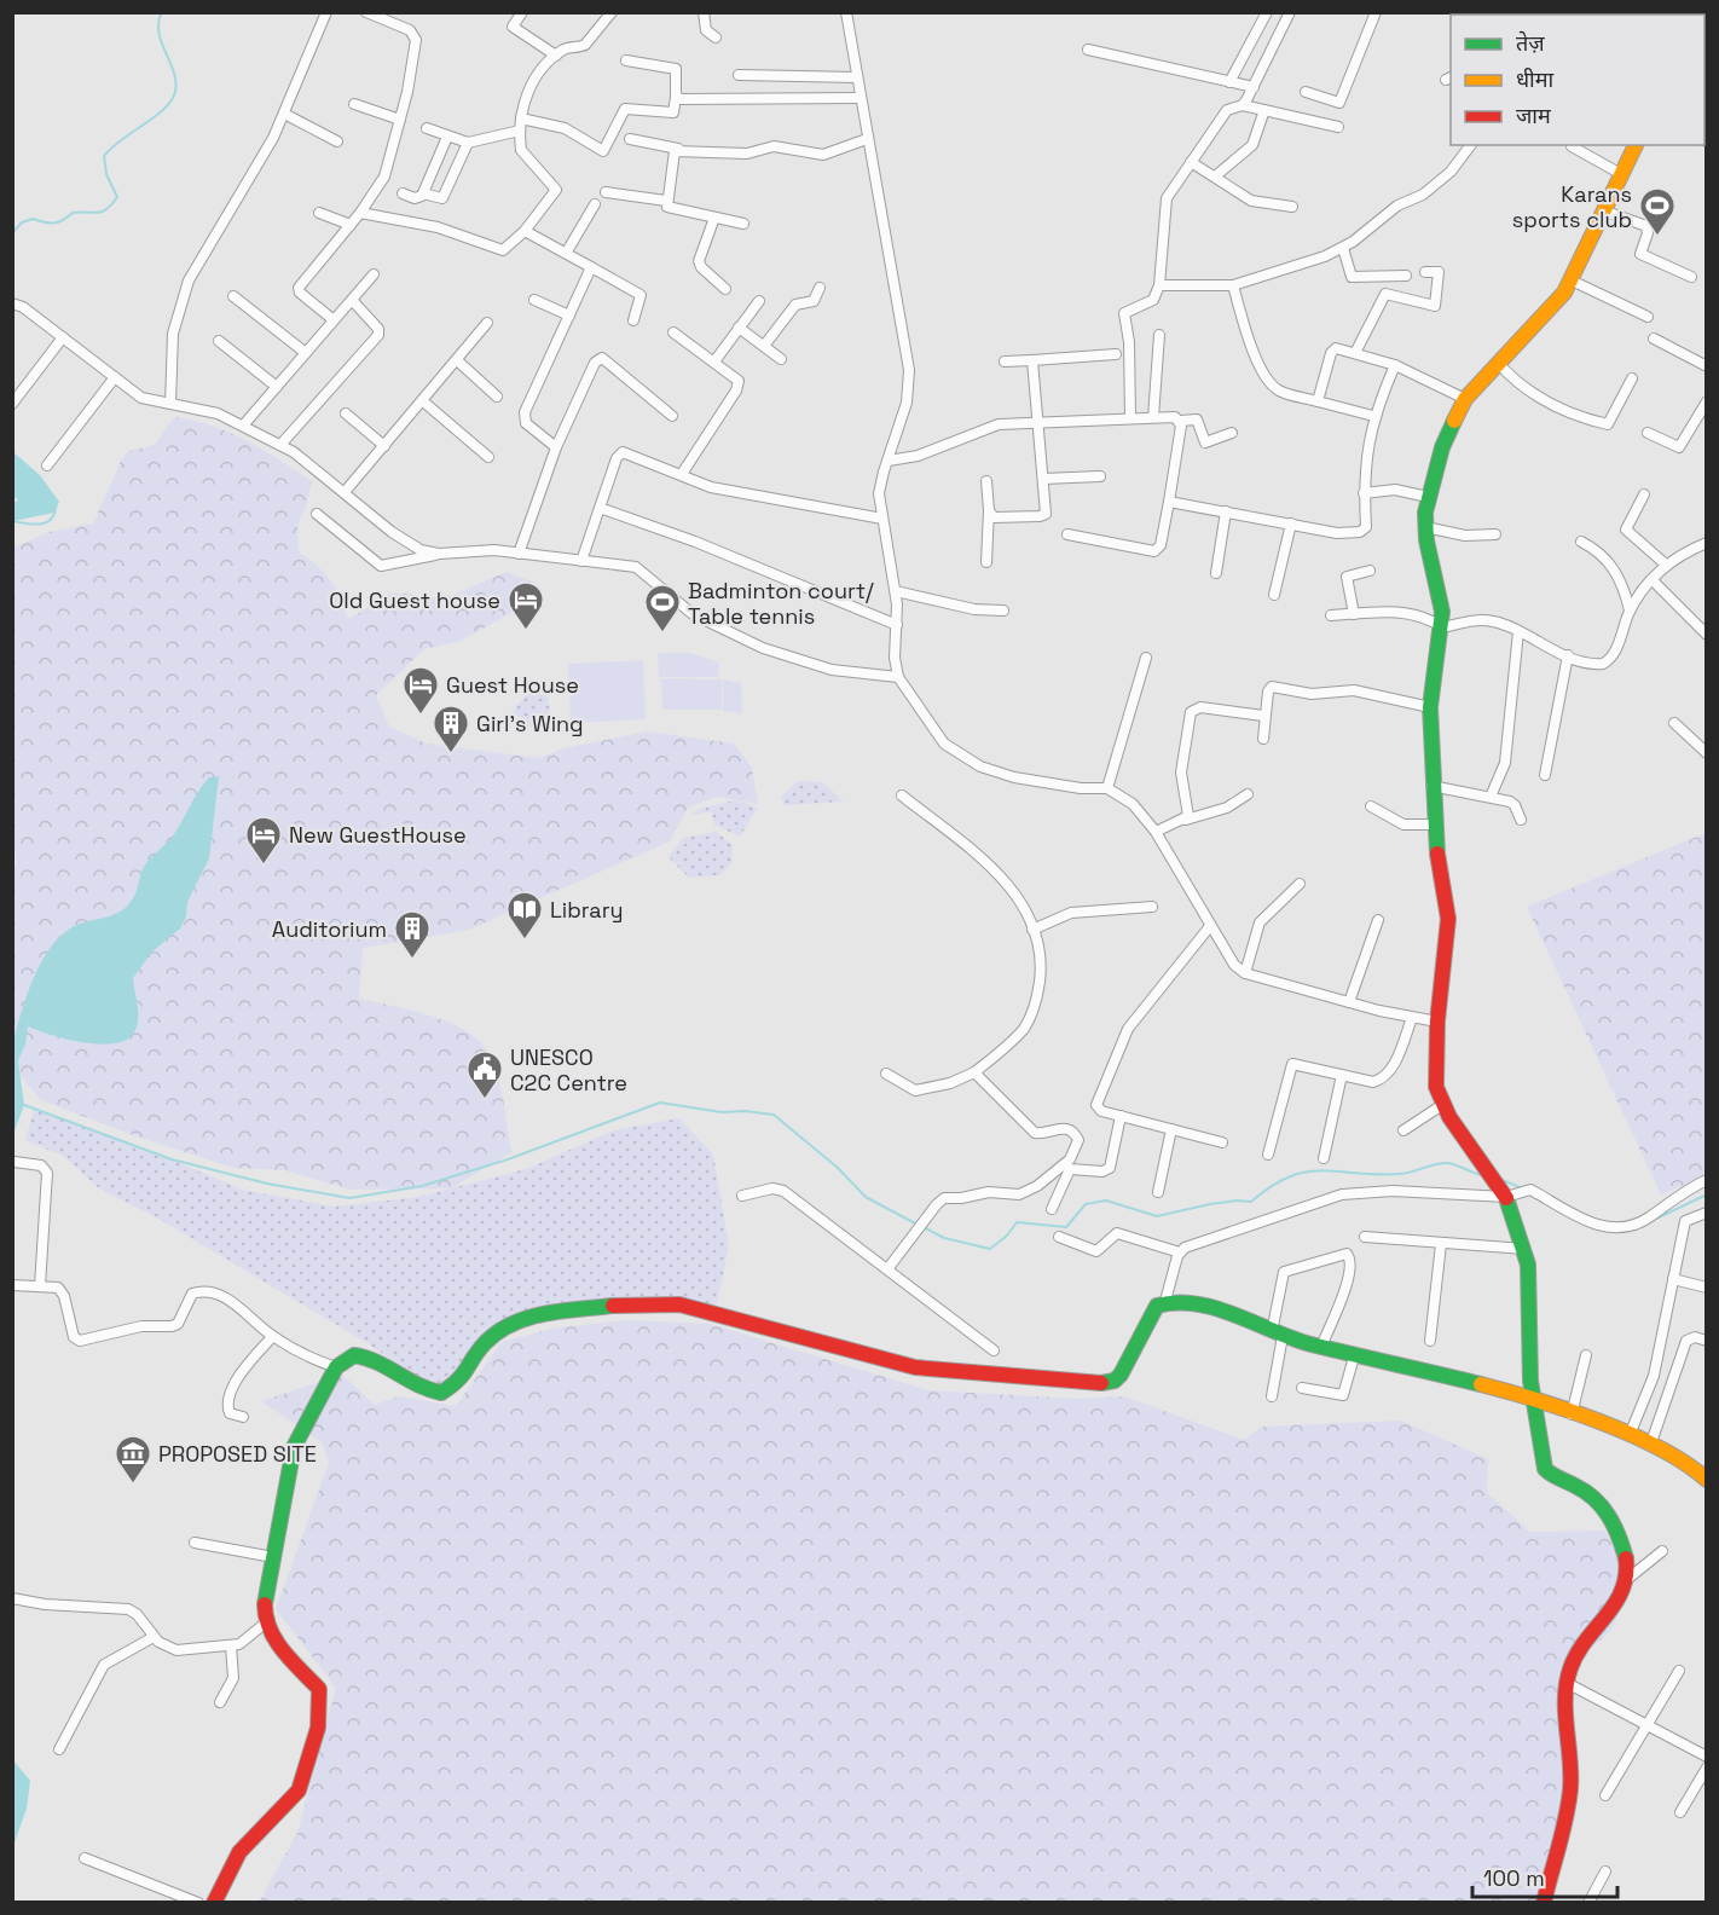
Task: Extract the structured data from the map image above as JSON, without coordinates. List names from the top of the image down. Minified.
{"places":{"sports":["Karans sports club","Badminton court/ Table tennis"],"hotel":["Old Guest house","Guest House","New GuestHouse"],"building":["Girl's Wing","Auditorium"],"library":["Library"],"public building":["UNESCO C2C Centre"],"museum":["PROPOSED SITE"]},"legend":["तेज़","धीमा","जाम"],"scale_bar":"100 m"}
